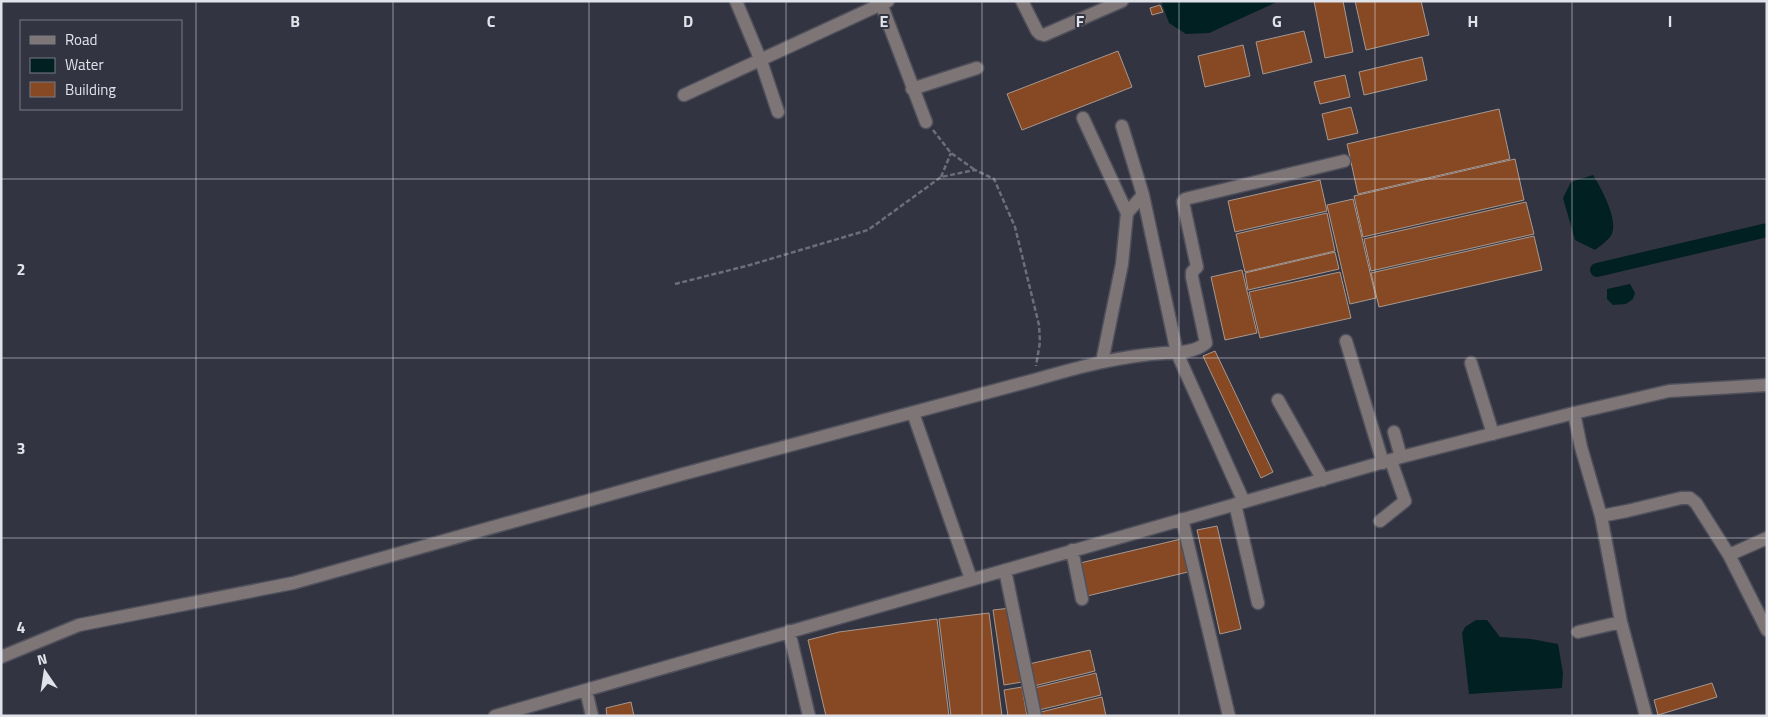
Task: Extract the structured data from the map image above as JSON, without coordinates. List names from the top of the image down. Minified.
{"legend":["Road","Water","Building"],"north":"top","grid":{"columns":["B","C","D","E","F","G","H","I"],"rows":["2","3","4"]}}
